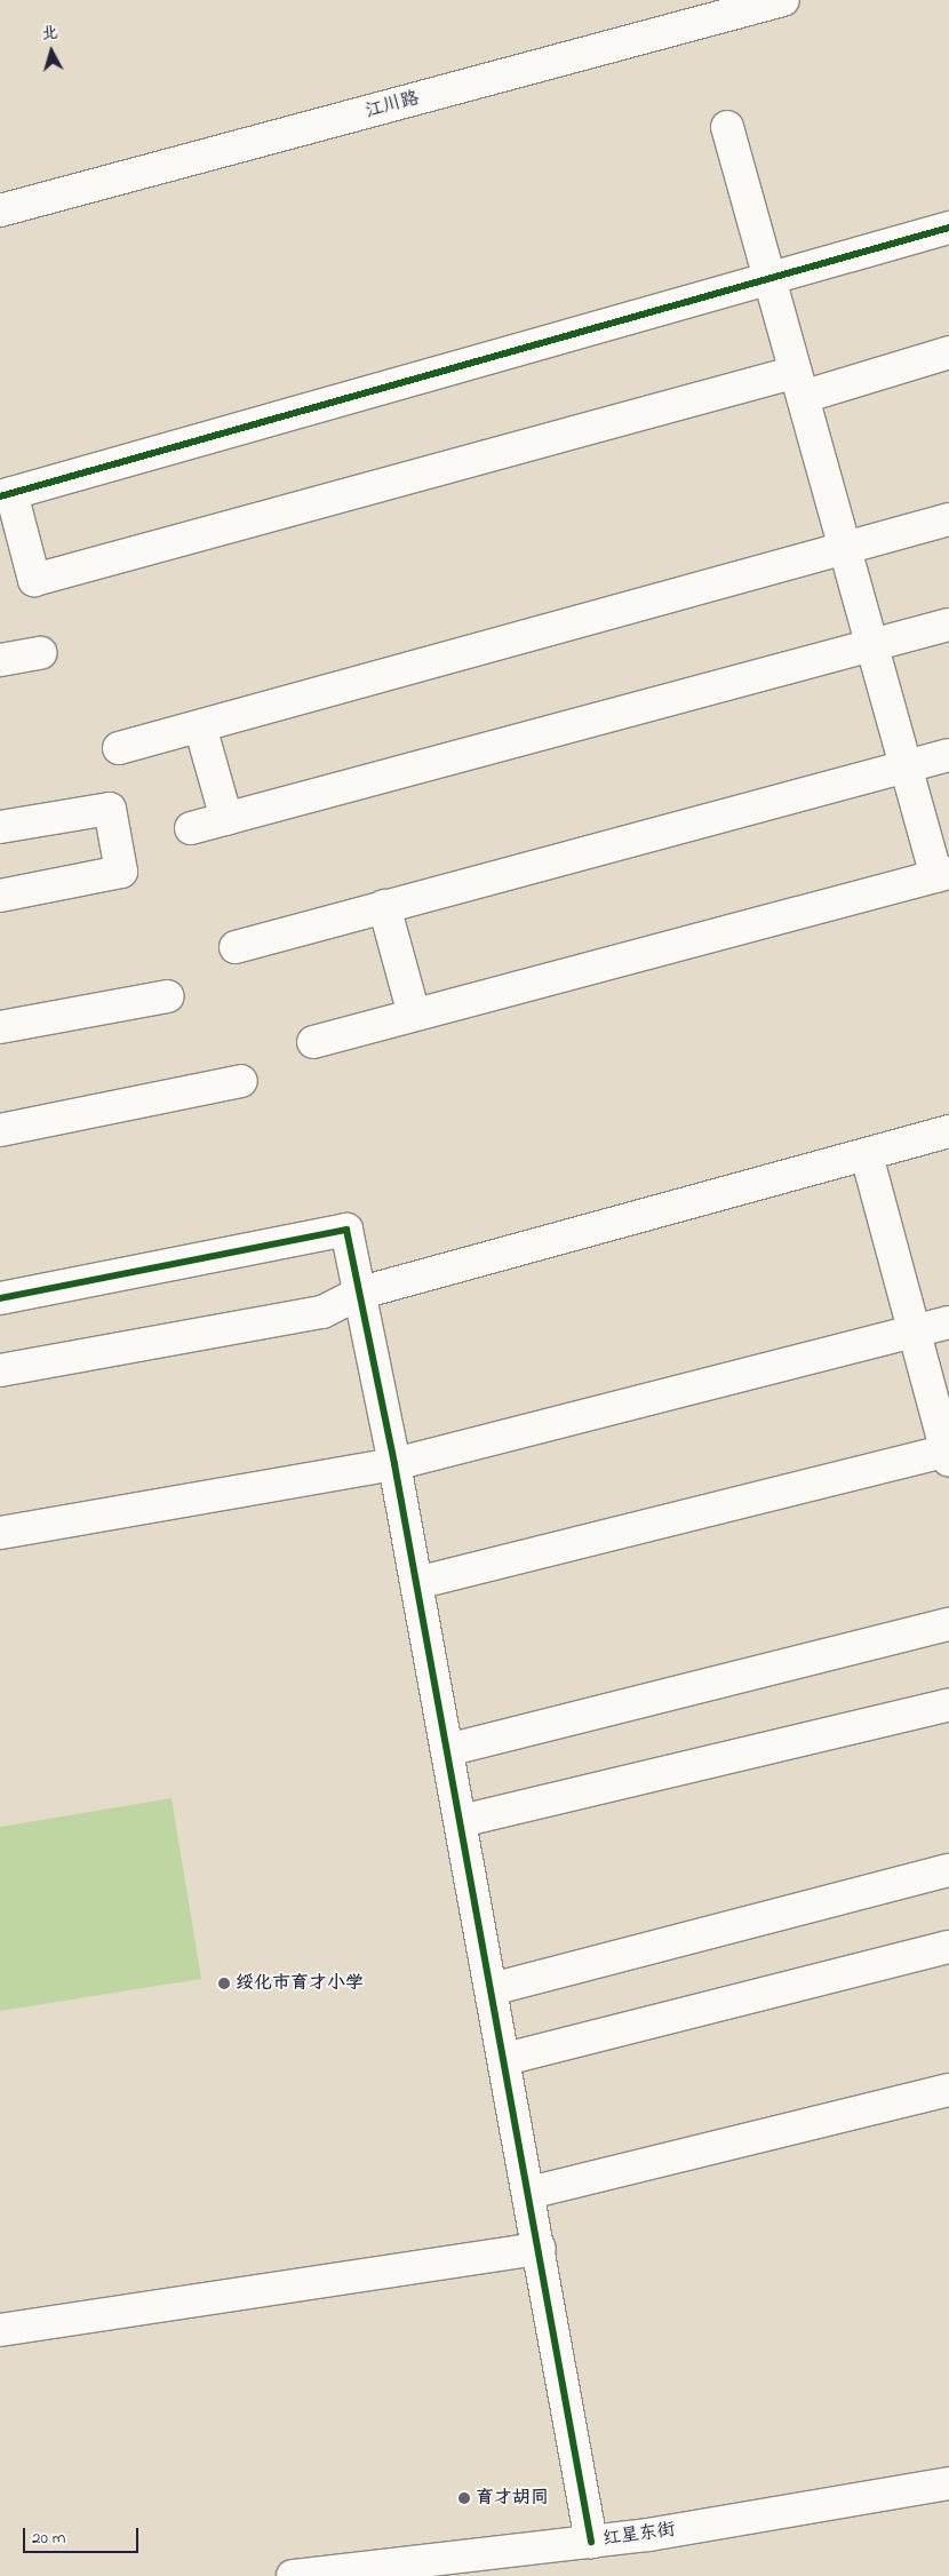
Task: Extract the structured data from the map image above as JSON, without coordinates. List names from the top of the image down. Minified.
{"streets":{"street":["江川路","红星东街"]},"places":["绥化市育才小学","育才胡同"],"scale_bar":"20 m","north":"top"}
